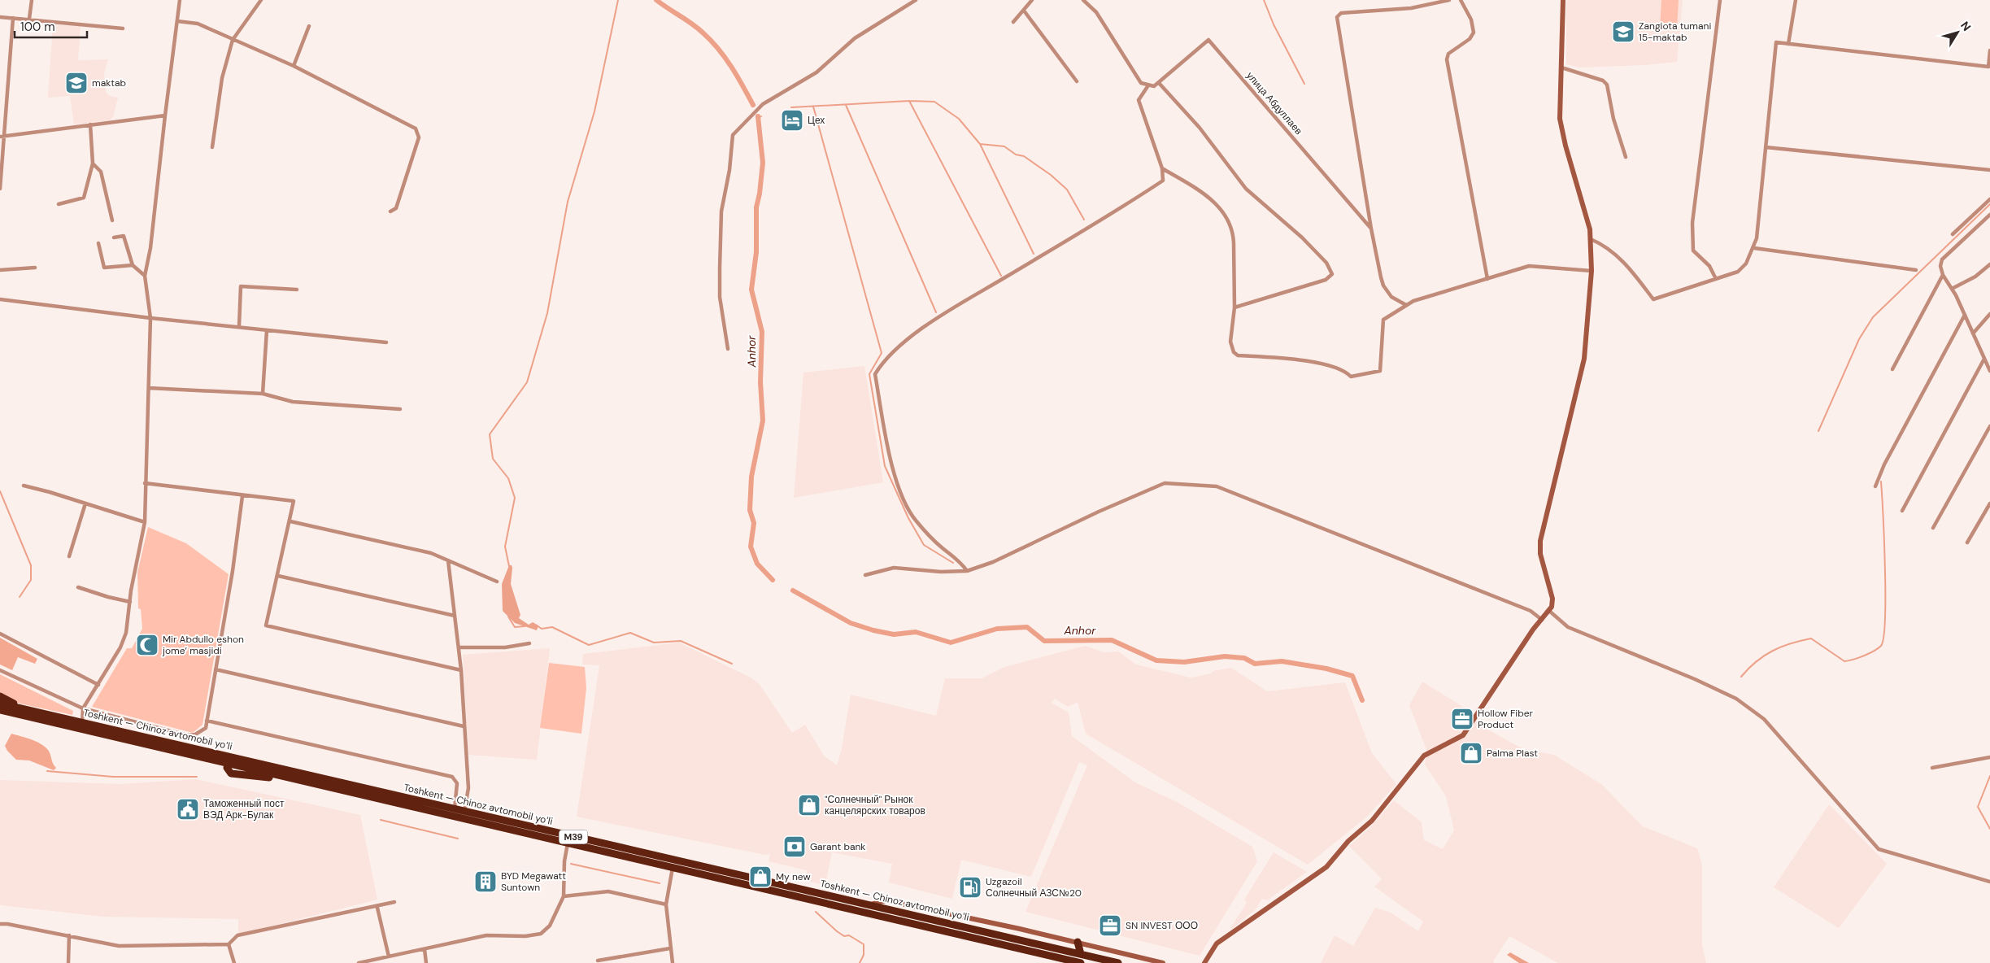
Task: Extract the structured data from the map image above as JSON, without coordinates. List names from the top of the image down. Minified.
{"streets":{"highway":["Toshkent — Chinoz avtomobil yoʻli","M39"],"street":["улица Абдуллаев"]},"crossings":[["Toshkent — Chinoz avtomobil yoʻli","M39"]],"water":["Anhor"],"places":{"school or university":["Zangiota tumani 15-maktab","maktab"],"hotel":["Цех"],"mosque":["Mir Abdullo eshon jome’ masjidi"],"office":["Hollow Fiber Product","SN INVEST ООО"],"shop":["Palma Plast","\"Солнечный\" Рынок канцелярских товаров","My new"],"public building":["Таможенный пост ВЭД Арк-Булак"],"bank":["Garant bank"],"building":["BYD Megawatt Suntown"],"fuel station":["Uzgazoil Солнечный АЗС№20"]},"scale_bar":"100 m","north":"top right"}
